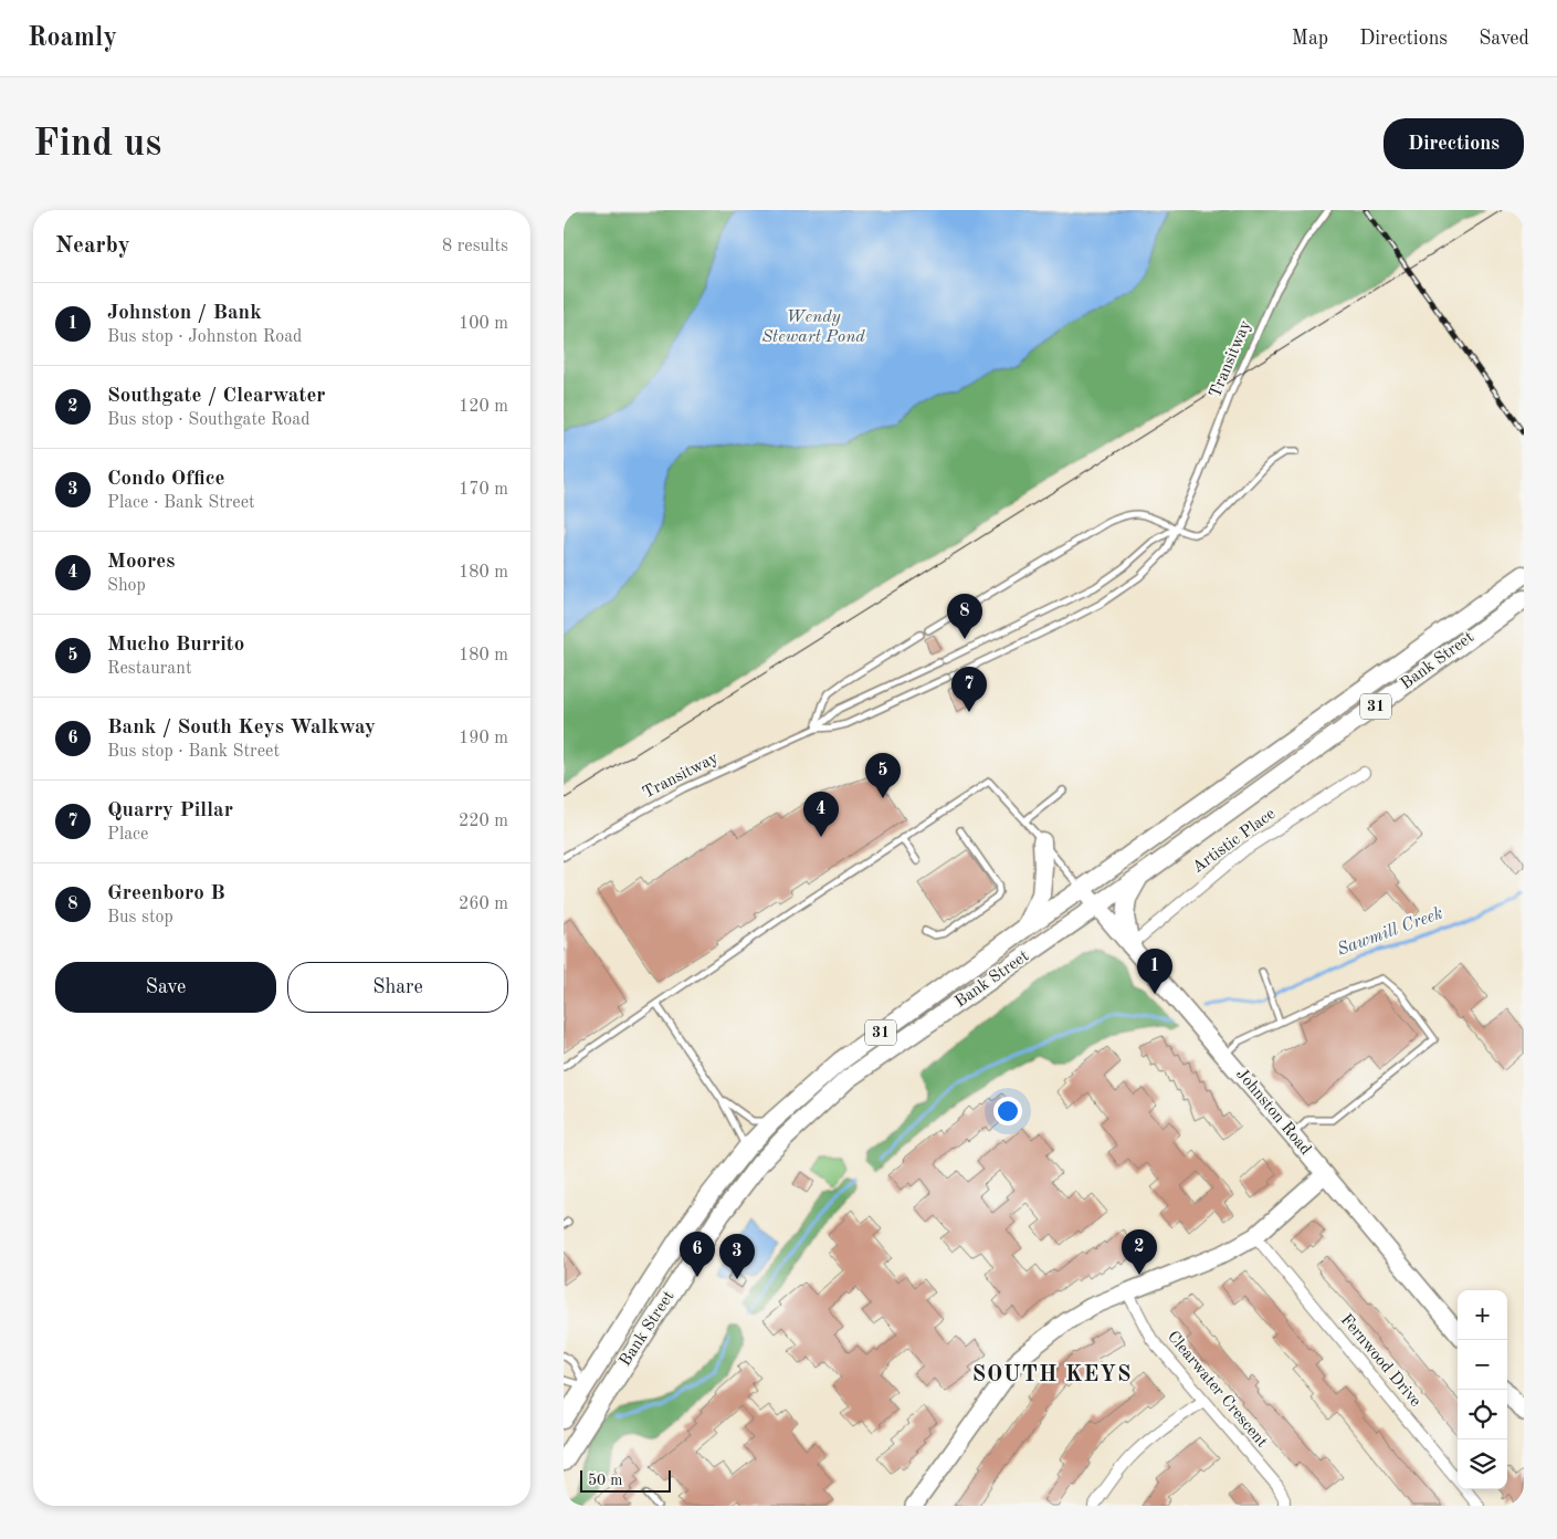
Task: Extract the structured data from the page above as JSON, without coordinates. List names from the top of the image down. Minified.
{"streets":{"main road":["Bank Street","31"],"street":["Artistic Place","Johnston Road","Fernwood Drive","Clearwater Crescent"],"lane":["Transitway"]},"crossings":[["Bank Street","Johnston Road"],["Artistic Place","Johnston Road"]],"districts":["SOUTH KEYS"],"water":["Wendy Stewart Pond","Sawmill Creek"],"scale_bar":"50 m","page":{"header":"Roamly","nav":["Map","Directions","Saved"],"buttons":["Directions",["Save","Share"]],"title":"Find us","heading":["Nearby","8 results"],"list":[{"mark":"1","name":"Johnston / Bank","note":"Bus stop · Johnston Road","value":"100 m"},{"mark":"2","name":"Southgate / Clearwater","note":"Bus stop · Southgate Road","value":"120 m"},{"mark":"3","name":"Condo Office","note":"Place · Bank Street","value":"170 m"},{"mark":"4","name":"Moores","note":"Shop","value":"180 m"},{"mark":"5","name":"Mucho Burrito","note":"Restaurant","value":"180 m"},{"mark":"6","name":"Bank / South Keys Walkway","note":"Bus stop · Bank Street","value":"190 m"},{"mark":"7","name":"Quarry Pillar","note":"Place","value":"220 m"},{"mark":"8","name":"Greenboro B","note":"Bus stop","value":"260 m"}],"pins":["8","7","5","4","1","2","6","3"],"map_buttons":["+","−"],"scale":"50 m"}}
